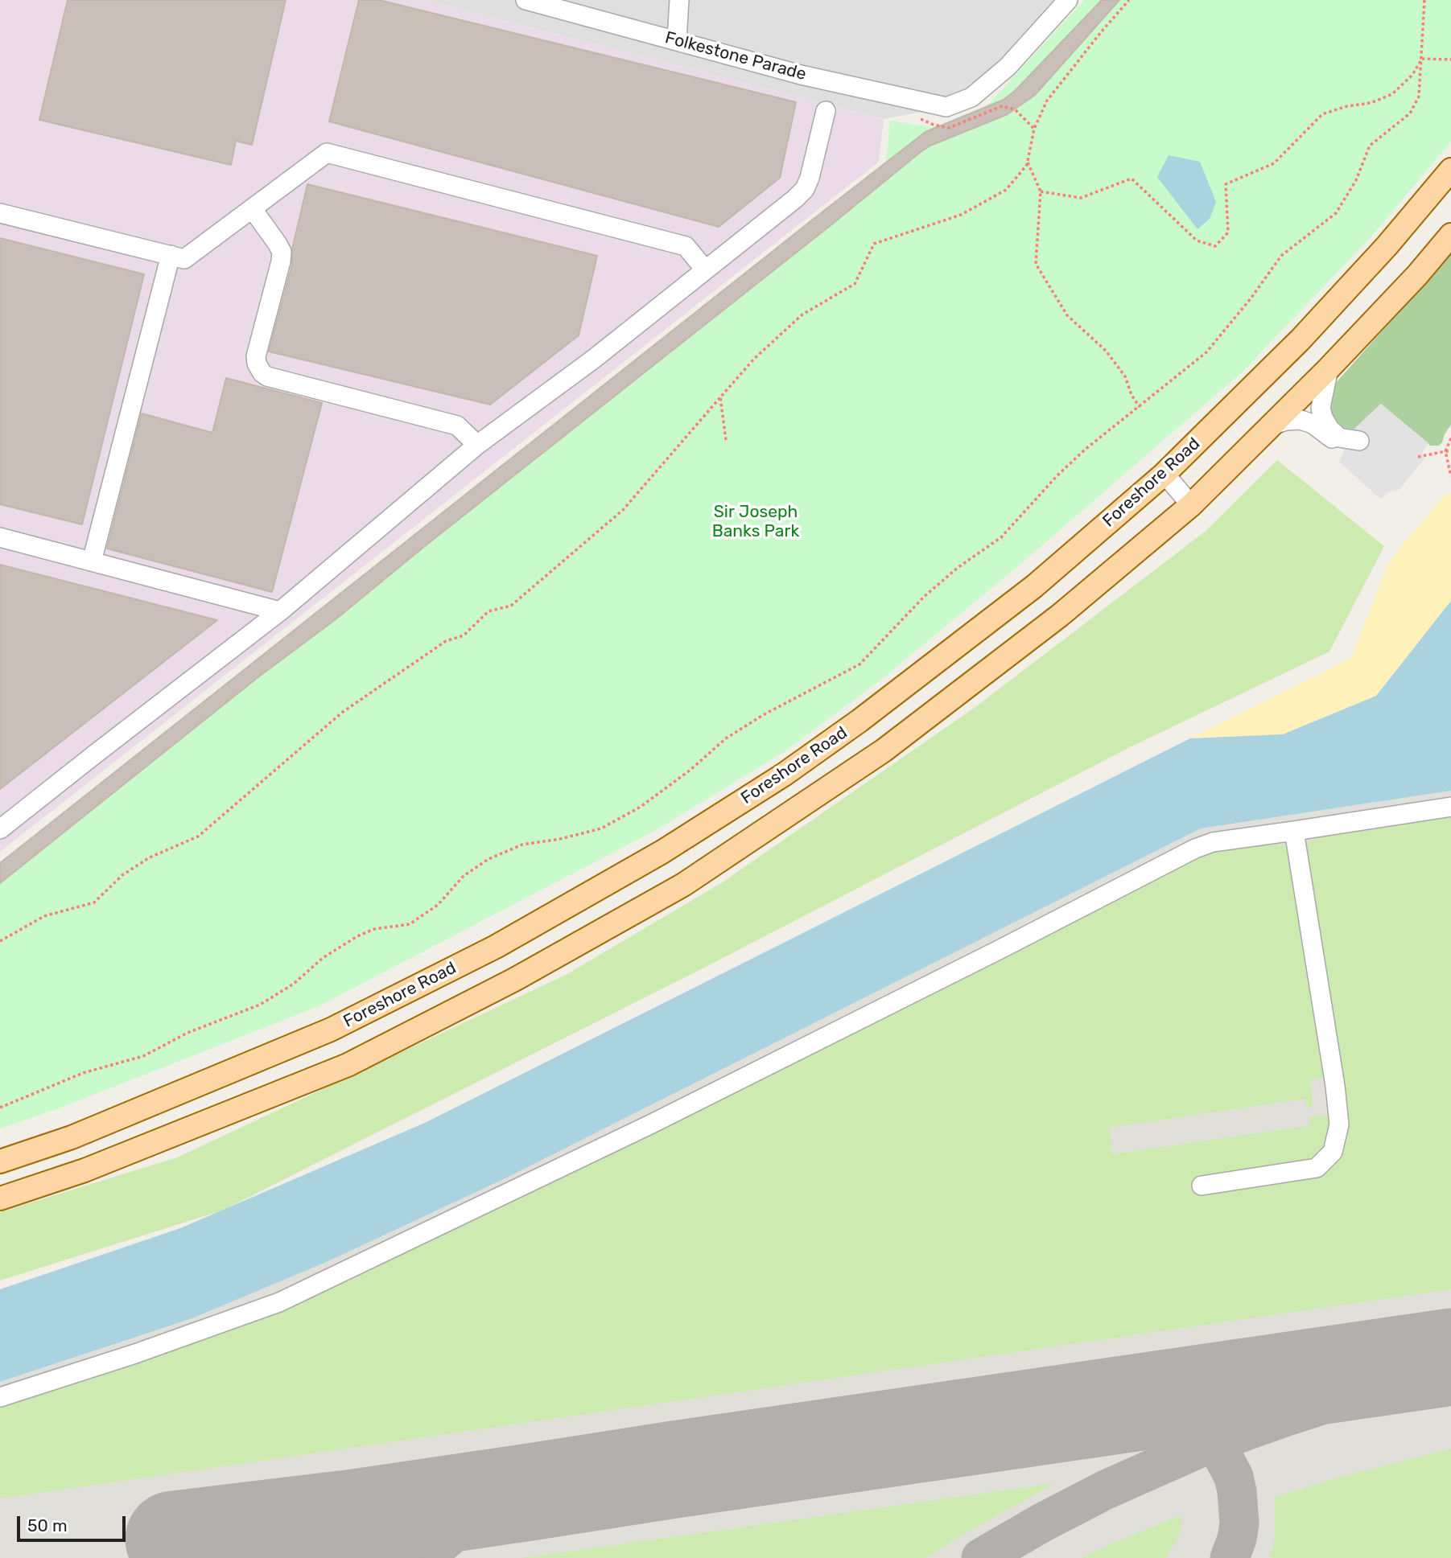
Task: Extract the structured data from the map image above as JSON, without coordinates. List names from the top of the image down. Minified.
{"streets":{"main road":["Foreshore Road"],"street":["Folkestone Parade"]},"parks":["Sir Joseph Banks Park"],"scale_bar":"50 m"}
